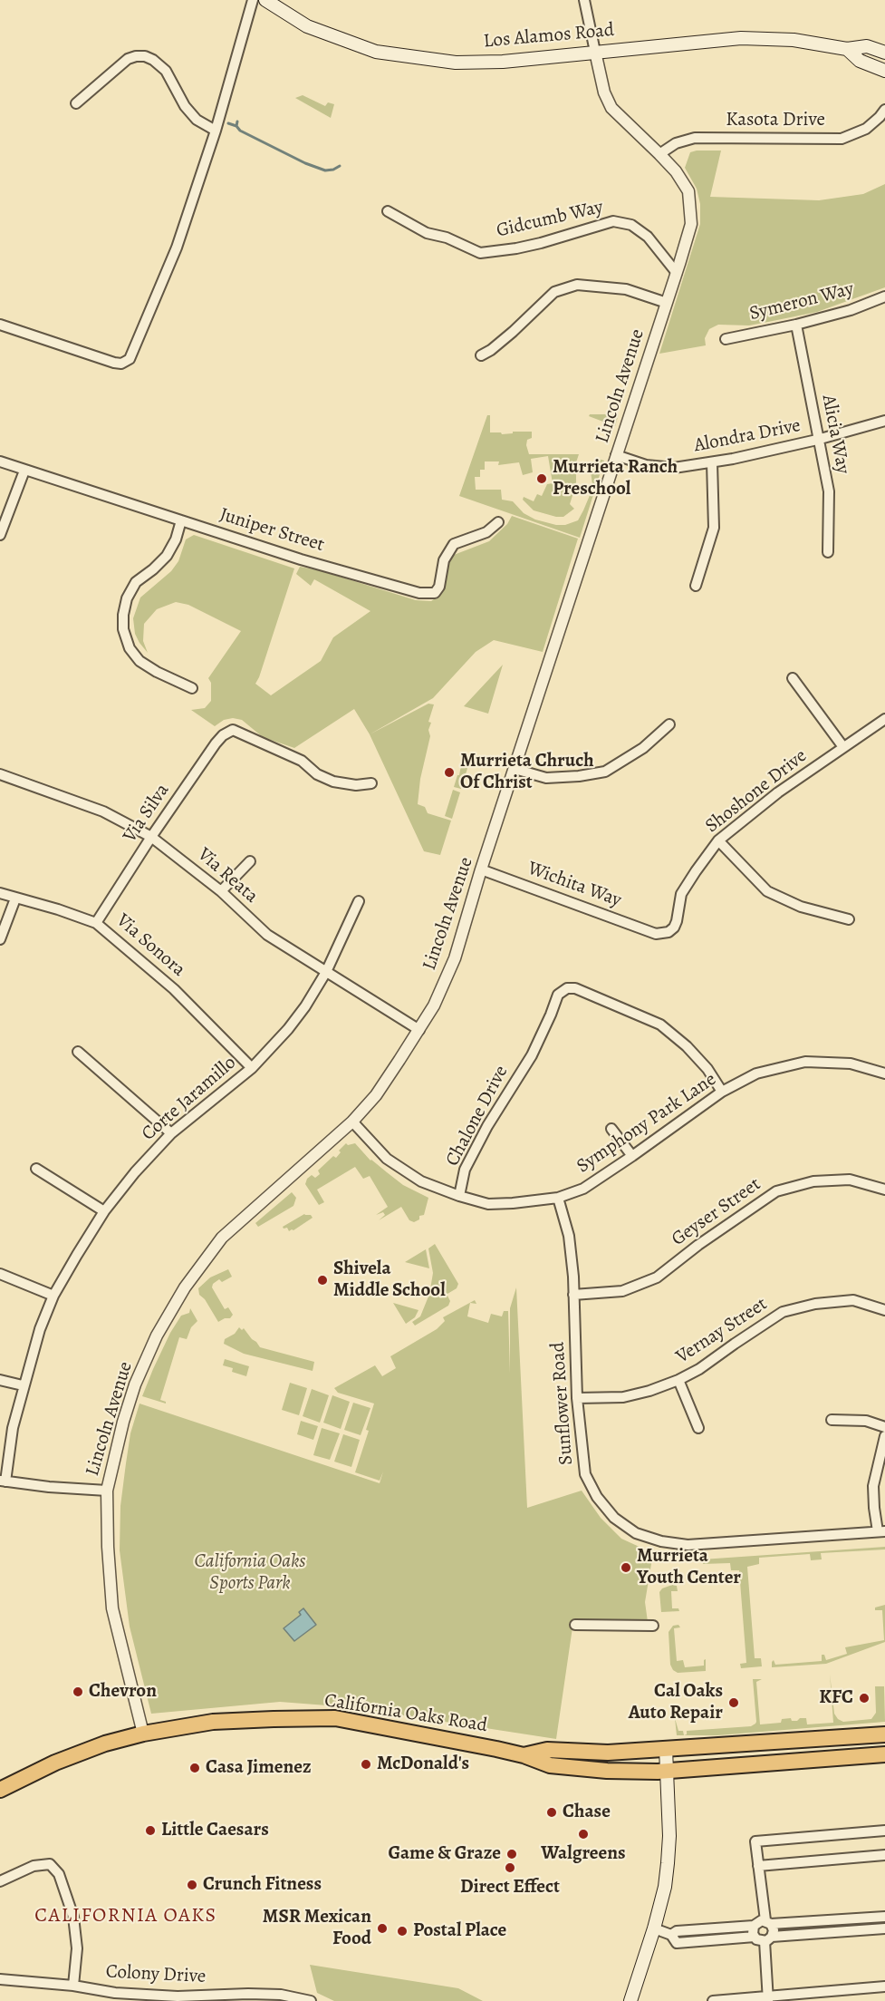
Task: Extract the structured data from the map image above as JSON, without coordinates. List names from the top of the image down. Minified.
{"streets":{"main road":["Los Alamos Road","California Oaks Road"],"street":["Kasota Drive","Gidcumb Way","Symeron Way","Lincoln Avenue","Alicia Way","Alondra Drive","Juniper Street","Shoshone Drive","Via Silva","Via Reata","Wichita Way","Via Sonora","Corte Jaramillo","Chalone Drive","Symphony Park Lane","Geyser Street","Vernay Street","Sunflower Road","Colony Drive"]},"crossings":[["Los Alamos Road","Lincoln Avenue"],["Kasota Drive","Lincoln Avenue"],["Gidcumb Way","Lincoln Avenue"],["Symeron Way","Alicia Way"],["Lincoln Avenue","Alondra Drive"],["Lincoln Avenue","Via Reata"],["Lincoln Avenue","Wichita Way"],["Lincoln Avenue","Symphony Park Lane"],["Lincoln Avenue","California Oaks Road"],["Alicia Way","Alondra Drive"],["Shoshone Drive","Wichita Way"],["Via Silva","Via Reata"],["Via Silva","Via Sonora"],["Via Reata","Corte Jaramillo"],["Via Sonora","Corte Jaramillo"],["Chalone Drive","Symphony Park Lane"],["Symphony Park Lane","Sunflower Road"],["Geyser Street","Sunflower Road"],["Vernay Street","Sunflower Road"]],"districts":["CALIFORNIA OAKS"],"parks":["California Oaks Sports Park"],"places":["Murrieta Ranch Preschool","Murrieta Chruch Of Christ","Shivela Middle School","Murrieta Youth Center","Chevron","KFC","Cal Oaks Auto Repair","McDonald's","Casa Jimenez","Chase","Little Caesars","Walgreens","Game & Graze","Direct Effect","Crunch Fitness","MSR Mexican Food","Postal Place"]}
